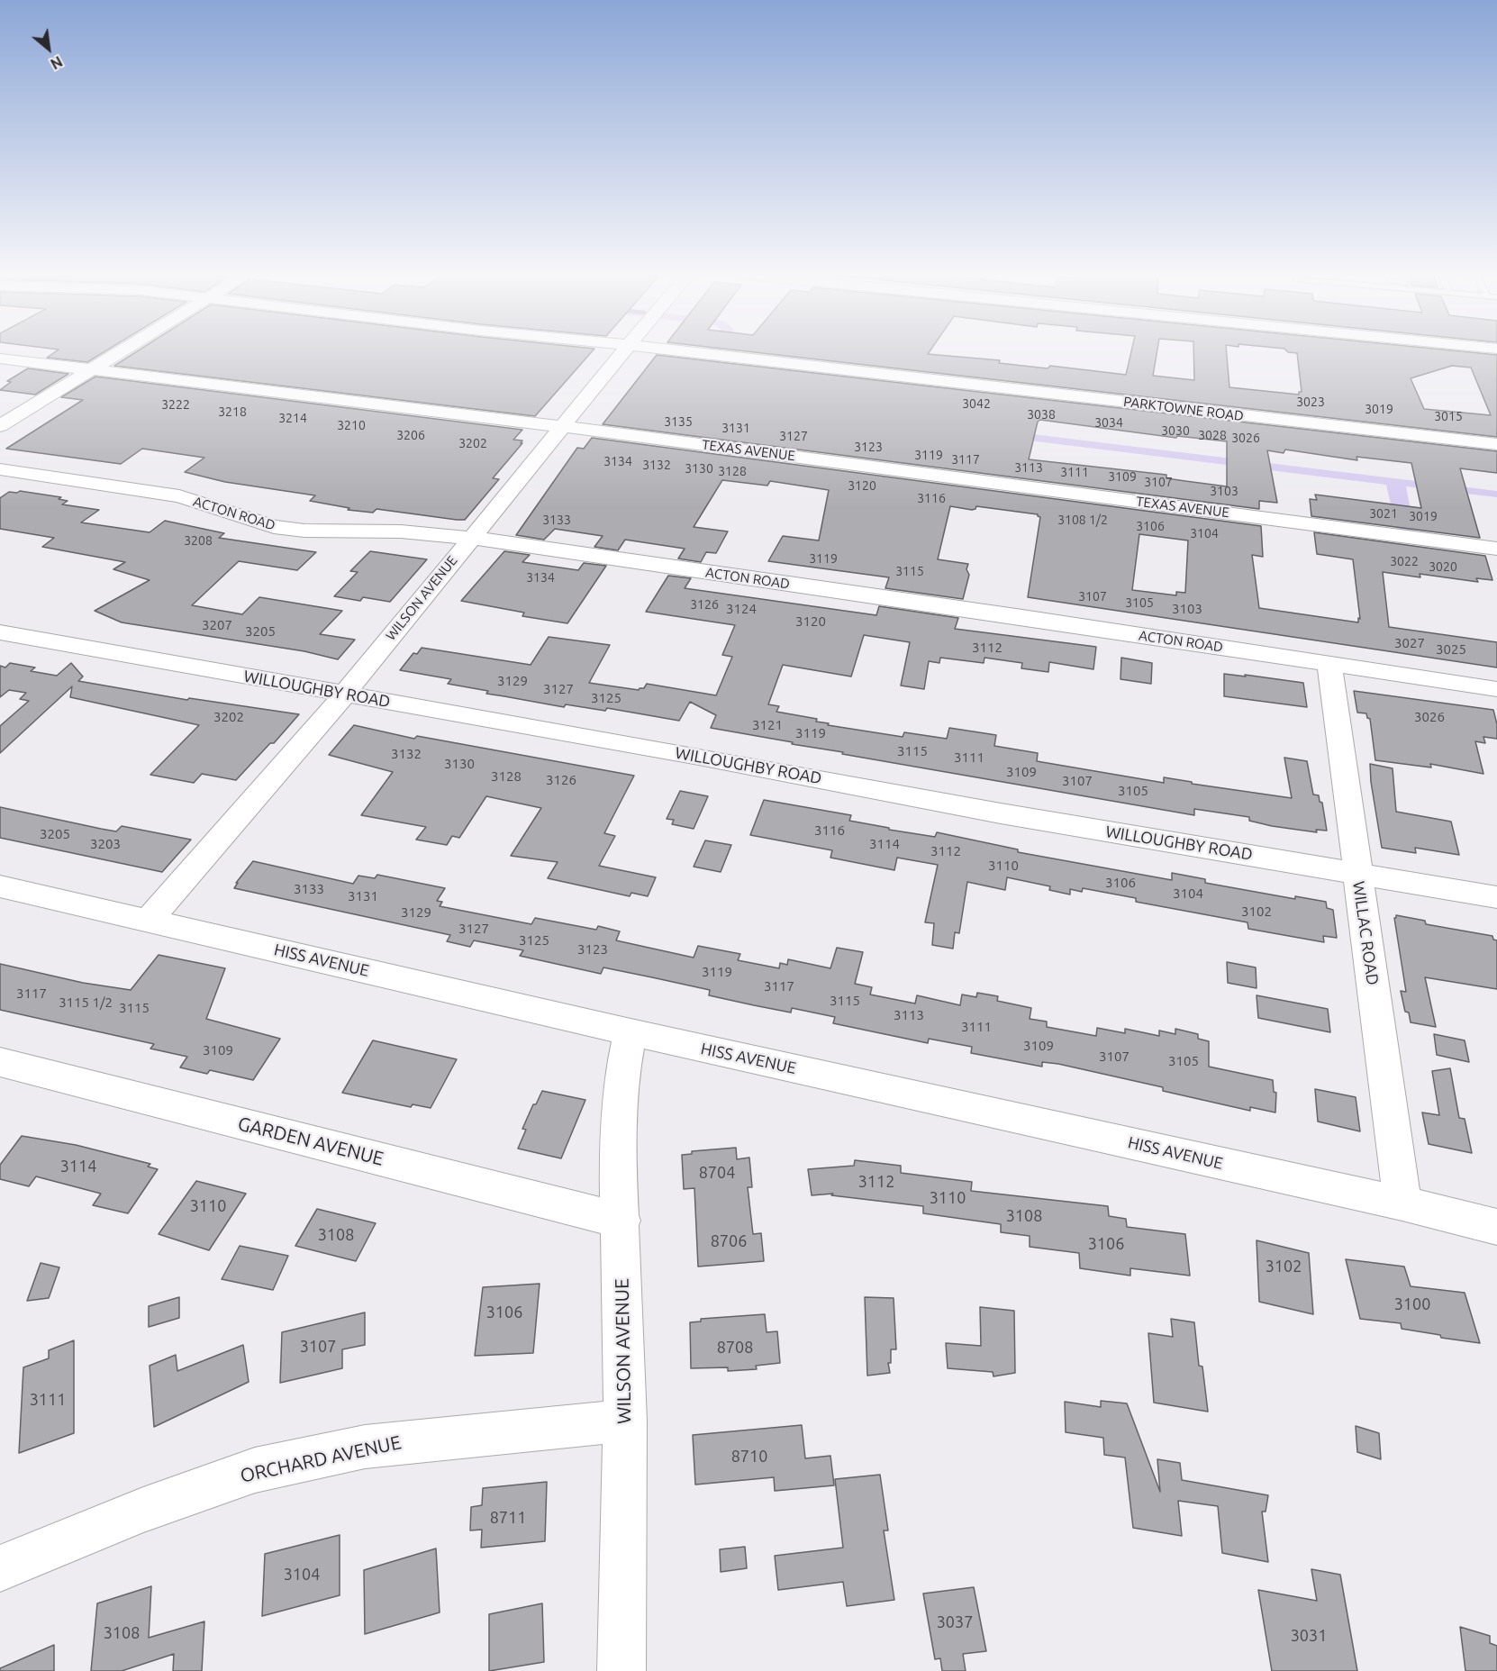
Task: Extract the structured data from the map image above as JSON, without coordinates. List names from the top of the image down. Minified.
{"streets":{"street":["PARKTOWNE ROAD","TEXAS AVENUE","ACTON ROAD","WILSON AVENUE","WILLOUGHBY ROAD","WILLAC ROAD","HISS AVENUE","GARDEN AVENUE","ORCHARD AVENUE"]},"crossings":[["TEXAS AVENUE","WILSON AVENUE"],["ACTON ROAD","WILSON AVENUE"],["ACTON ROAD","WILLAC ROAD"],["WILSON AVENUE","WILLOUGHBY ROAD"],["WILSON AVENUE","HISS AVENUE"],["WILSON AVENUE","GARDEN AVENUE"],["WILSON AVENUE","ORCHARD AVENUE"],["WILLOUGHBY ROAD","WILLAC ROAD"],["WILLAC ROAD","HISS AVENUE"]],"house_numbers":["3023","3042","3222","3019","3218","3038","3015","3214","3135","3034","3210","3131","3030","3206","3028","3127","3026","3202","3123","3119","3117","3134","3132","3113","3130","3128","3111","3109","3107","3120","3103","3116","3021","3019","3133","3108 1/2","3106","3104","3208","3119","3022","3020","3115","3134","3107","3105","3126","3124","3103","3120","3207","3205","3027","3112","3025","3129","3127","3125","3202","3026","3121","3119","3115","3132","3111","3130","3109","3128","3126","3107","3105","3116","3205","3203","3114","3112","3110","3106","3133","3104","3131","3102","3129","3127","3125","3123","3119","3117","3117","3115","3115 1/2","3115","3113","3111","3109","3109","3107","3105","3114","8704","3112","3110","3110","3108","3108","8706","3106","3102","3100","3106","3107","8708","3111","8710","8711","3104","3037","3108","3031"],"north":"bottom right"}
